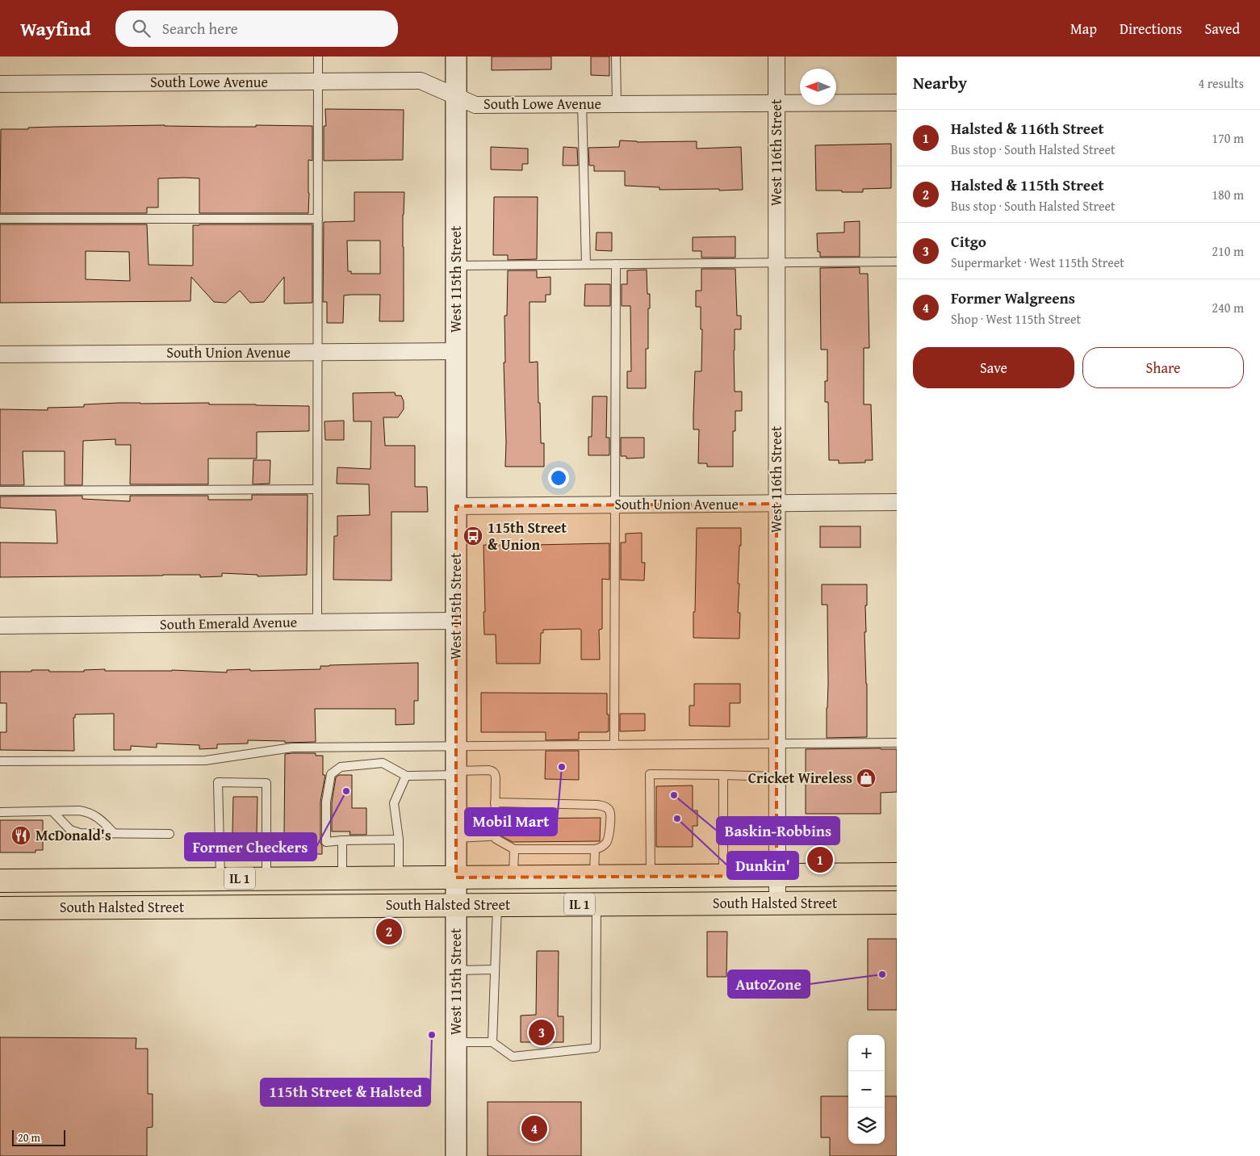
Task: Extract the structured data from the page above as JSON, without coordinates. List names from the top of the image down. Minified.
{"streets":{"main road":["IL 1","South Halsted Street"],"street":["South Lowe Avenue","West 116th Street","West 115th Street","South Union Avenue","South Emerald Avenue"]},"crossings":[["South Lowe Avenue","West 116th Street"],["South Lowe Avenue","West 115th Street"],["West 116th Street","South Union Avenue"],["West 116th Street","South Halsted Street"],["West 115th Street","South Union Avenue"],["West 115th Street","South Emerald Avenue"],["West 115th Street","South Halsted Street"]],"places":{"bus stop":["115th Street & Union"],"other":["Mobil Mart","Former Checkers","Baskin-Robbins","Dunkin'","AutoZone","115th Street & Halsted"],"shop":["Cricket Wireless"],"restaurant":["McDonald's"]},"scale_bar":"20 m","north":"left","page":{"header":"Wayfind","search":"Search here","nav":["Map","Directions","Saved"],"heading":["Nearby","4 results"],"list":[{"mark":"1","name":"Halsted & 116th Street","note":"Bus stop · South Halsted Street","value":"170 m"},{"mark":"2","name":"Halsted & 115th Street","note":"Bus stop · South Halsted Street","value":"180 m"},{"mark":"3","name":"Citgo","note":"Supermarket · West 115th Street","value":"210 m"},{"mark":"4","name":"Former Walgreens","note":"Shop · West 115th Street","value":"240 m"}],"buttons":["Save","Share"],"pins":["1","2","3","4"],"map_buttons":["+","−"],"scale":"20 m"}}
